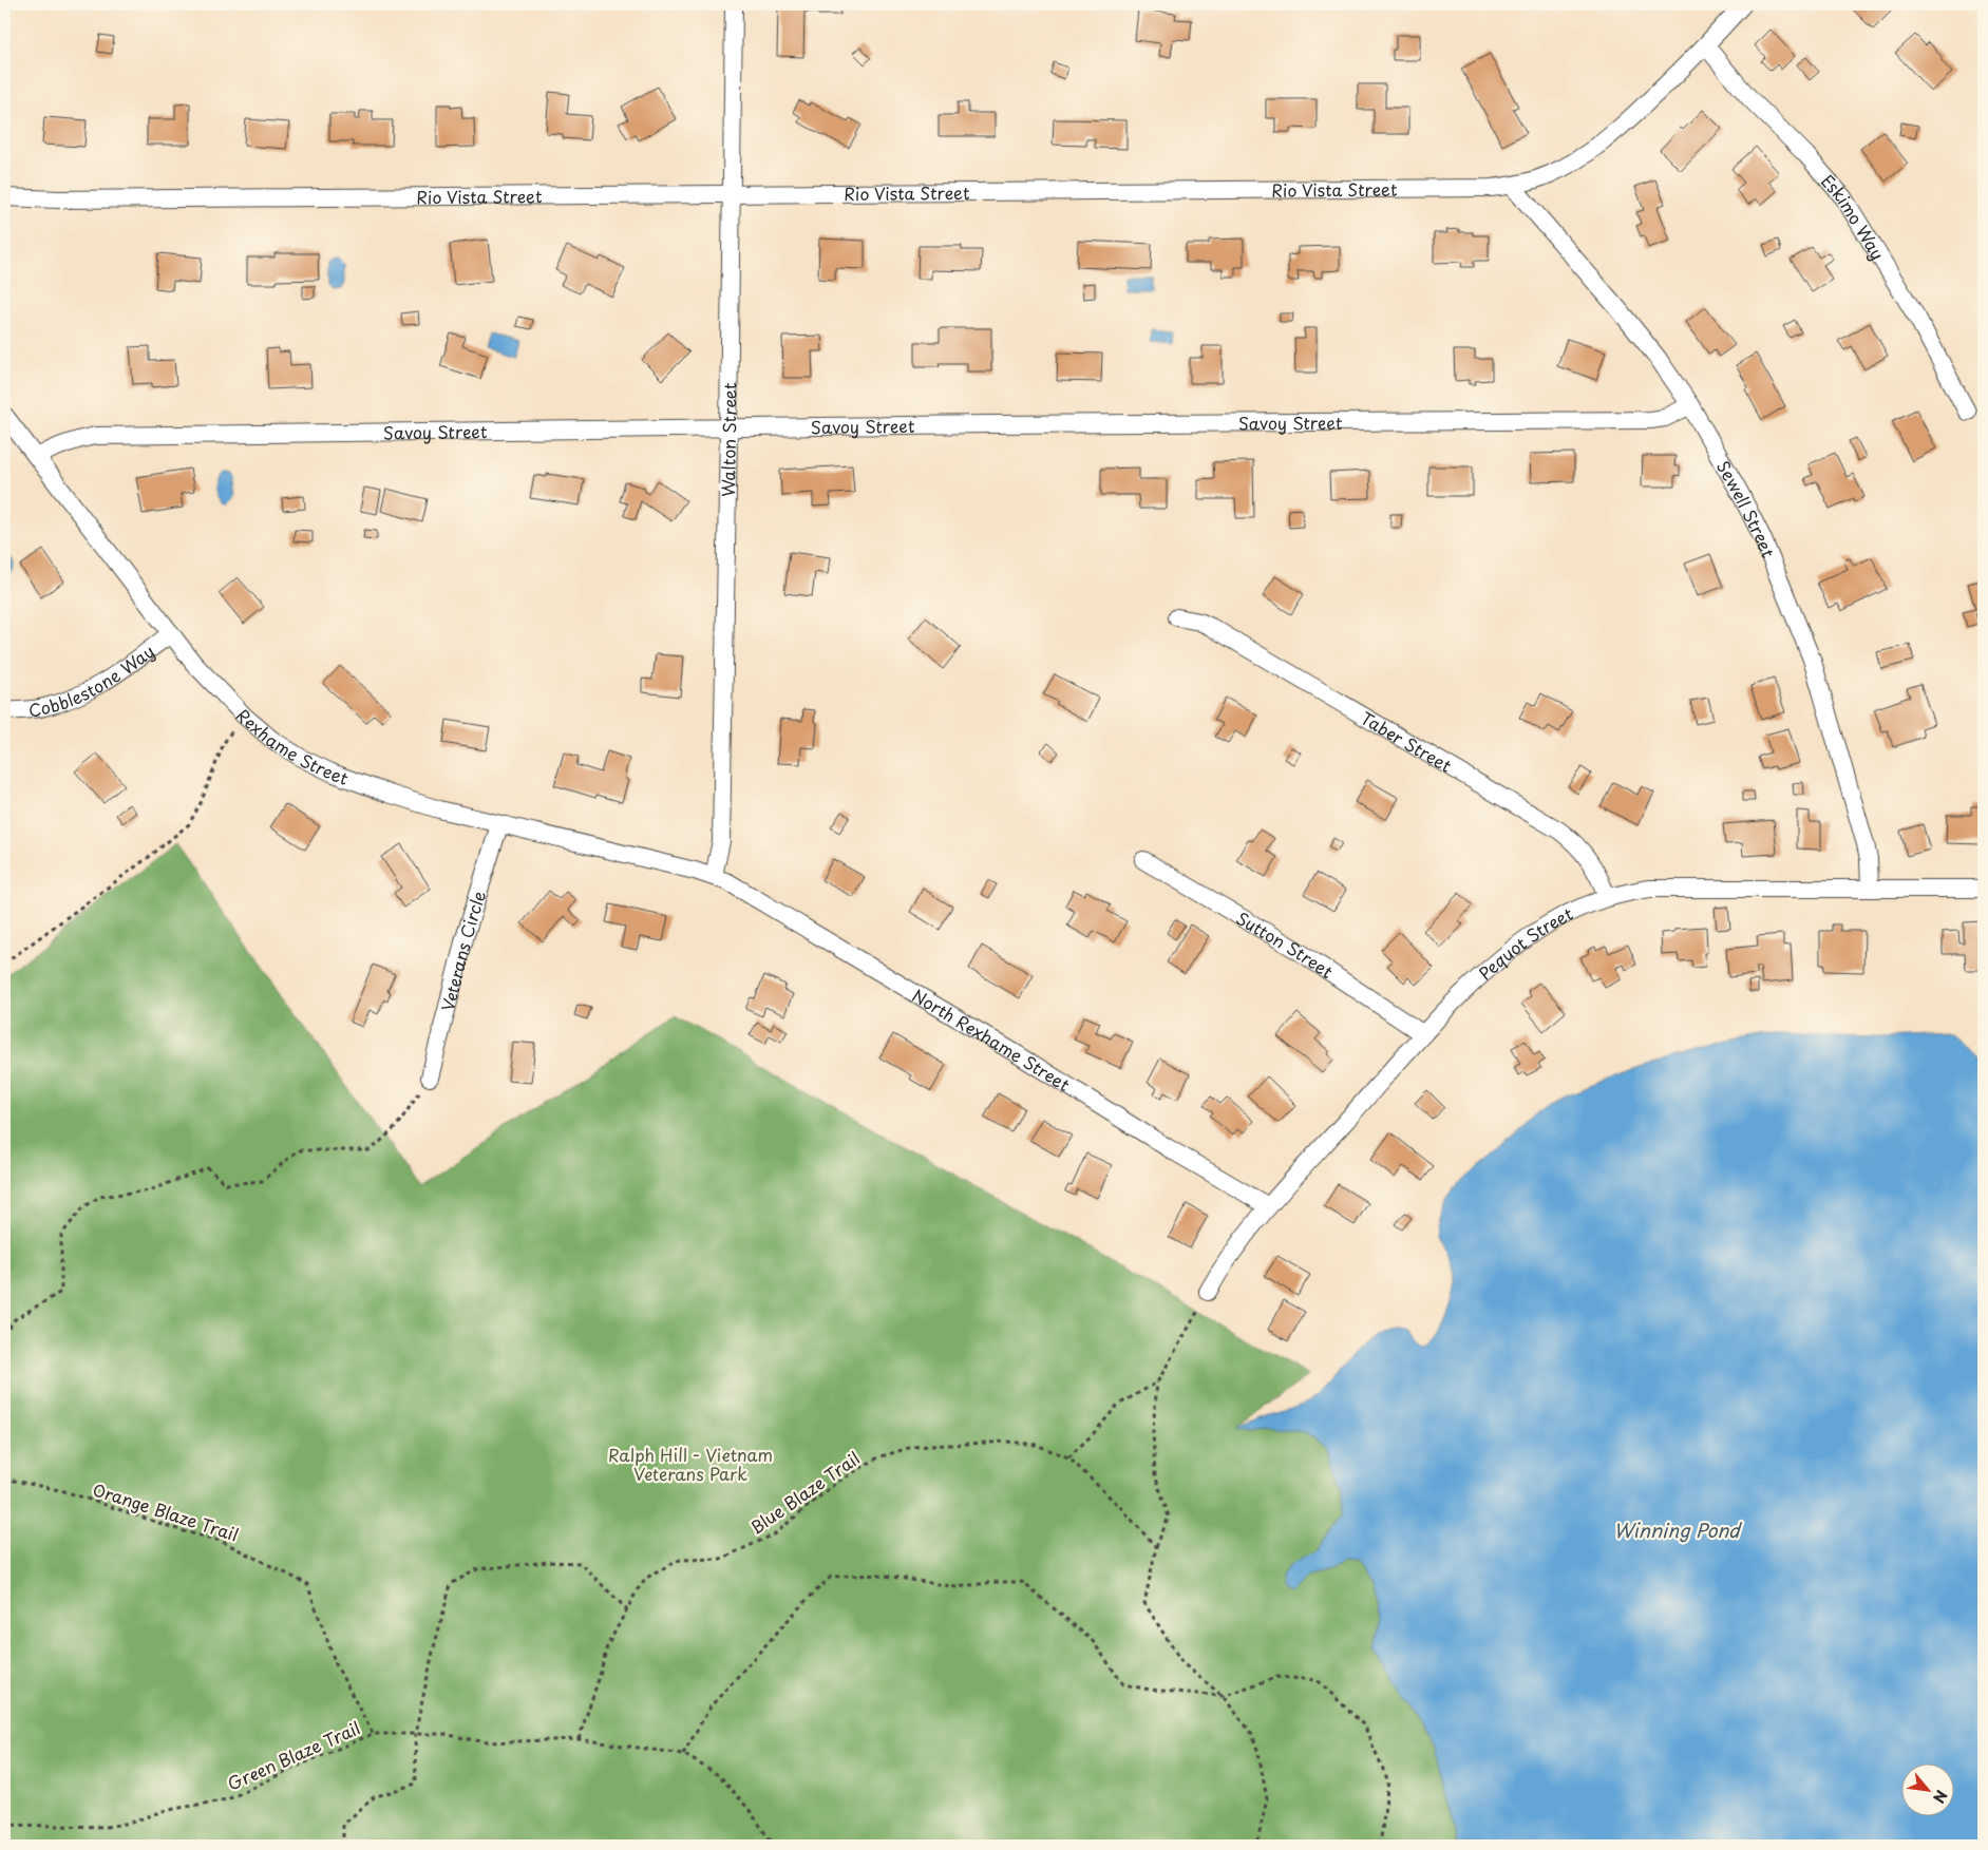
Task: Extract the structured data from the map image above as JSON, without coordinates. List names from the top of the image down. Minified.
{"streets":{"street":["Rio Vista Street","Eskimo Way","Savoy Street","Walton Street","Sewell Street","Cobblestone Way","Taber Street","Rexhame Street","Sutton Street","Pequot Street","Veterans Circle","North Rexhame Street"],"path":["Blue Blaze Trail","Orange Blaze Trail","Green Blaze Trail"]},"crossings":[["Rio Vista Street","Eskimo Way"],["Rio Vista Street","Walton Street"],["Rio Vista Street","Sewell Street"],["Savoy Street","Walton Street"],["Savoy Street","Sewell Street"],["Savoy Street","Rexhame Street"],["Walton Street","Rexhame Street"],["Walton Street","North Rexhame Street"],["Sewell Street","Pequot Street"],["Cobblestone Way","Rexhame Street"],["Taber Street","Pequot Street"],["Rexhame Street","Veterans Circle"],["Rexhame Street","North Rexhame Street"],["Sutton Street","Pequot Street"],["Pequot Street","North Rexhame Street"],["Blue Blaze Trail","Green Blaze Trail"],["Orange Blaze Trail","Green Blaze Trail"]],"water":["Winning Pond"],"parks":["Ralph Hill - Vietnam Veterans Park"],"north":"bottom right"}
